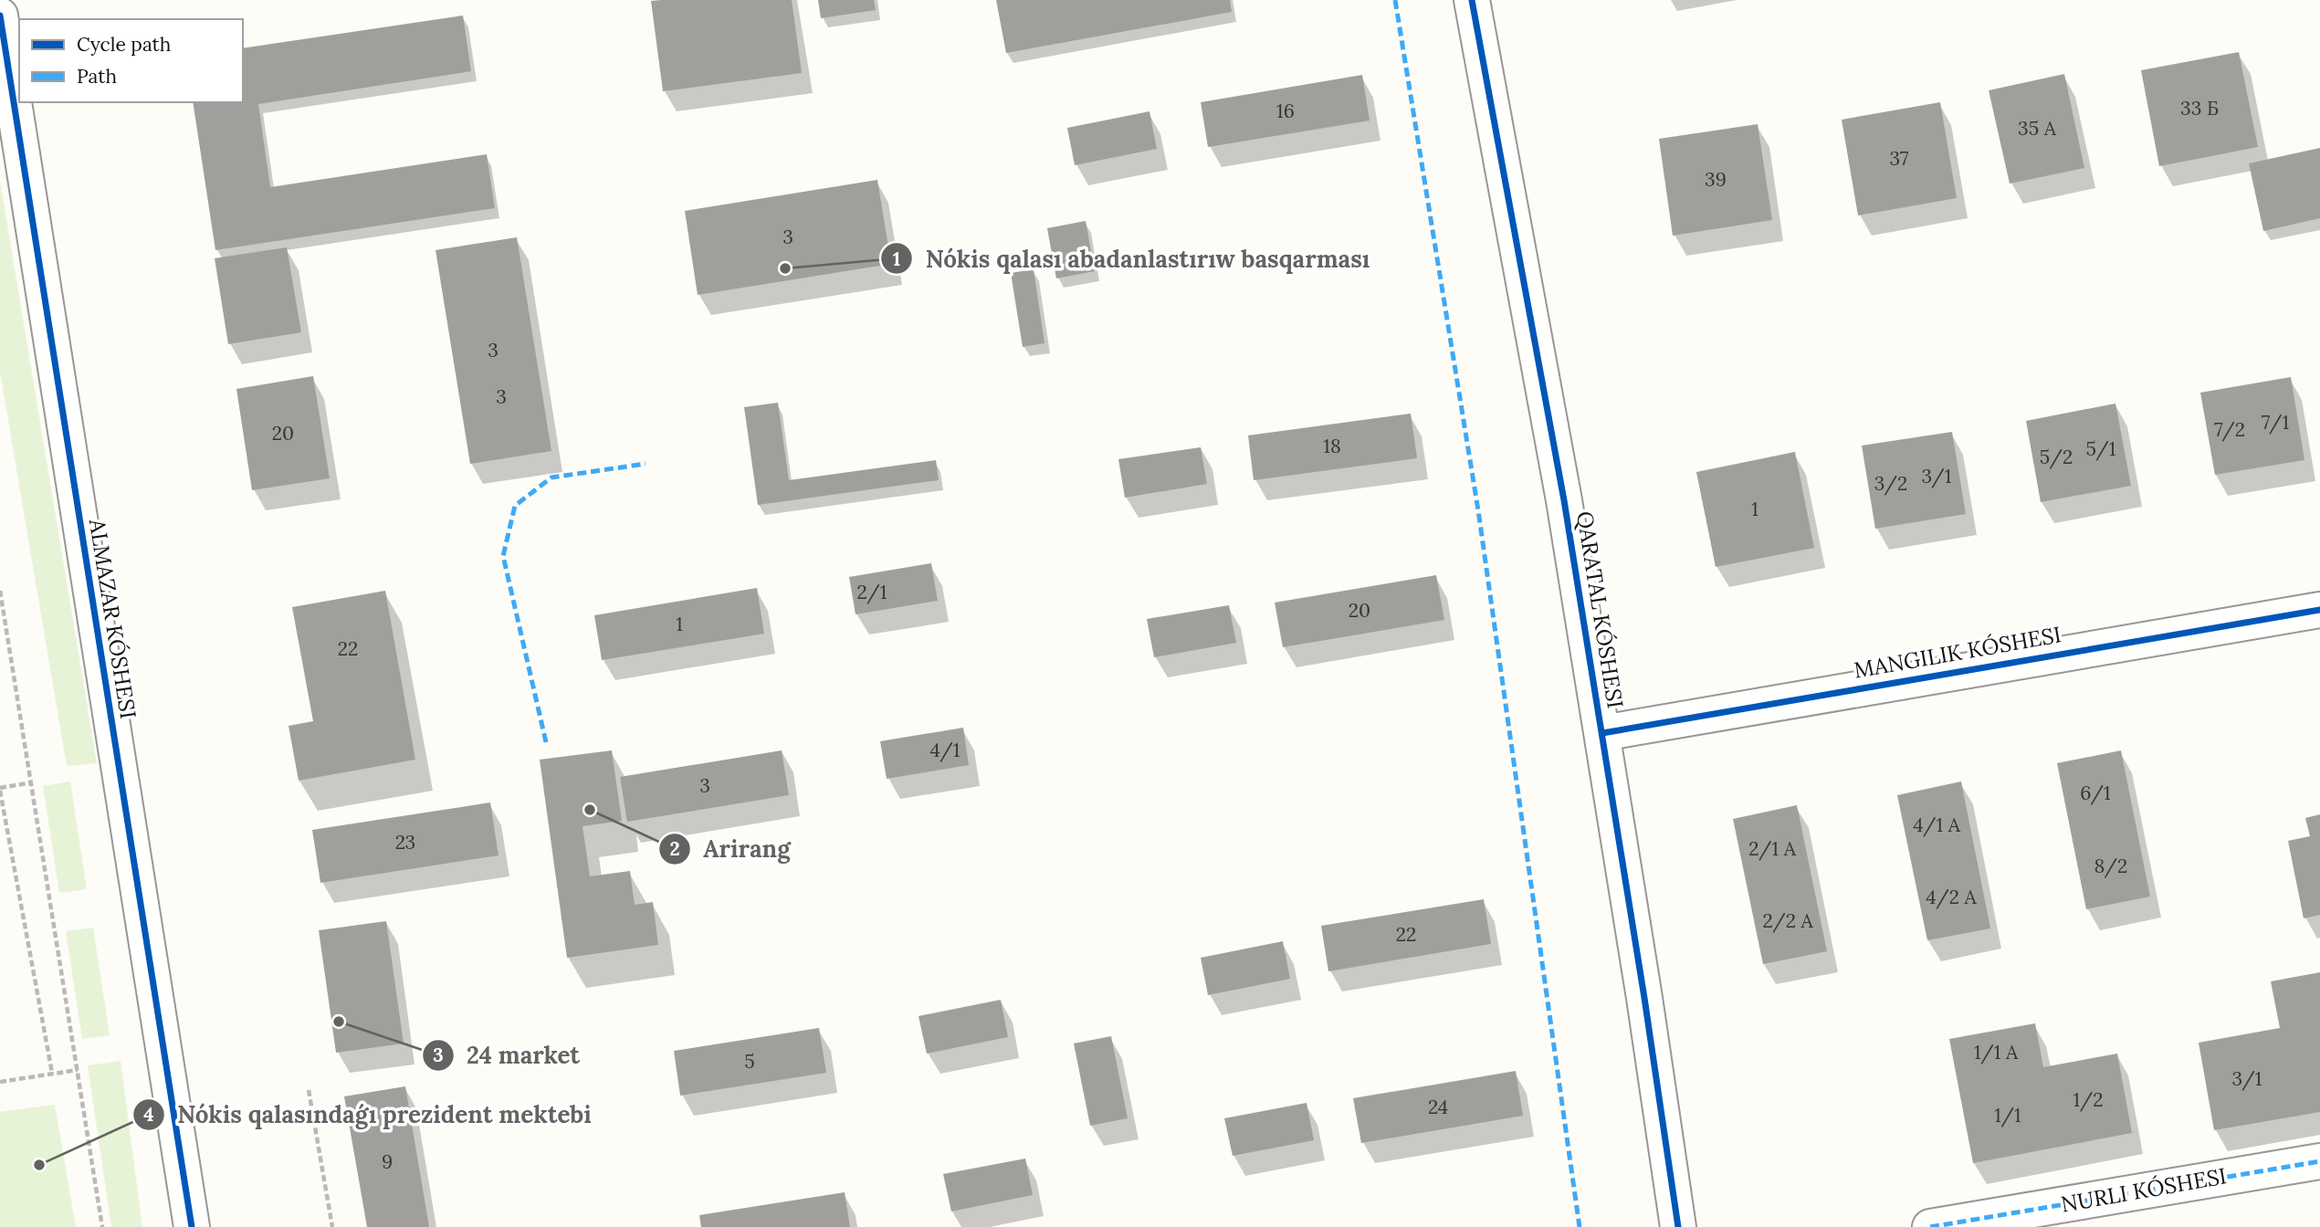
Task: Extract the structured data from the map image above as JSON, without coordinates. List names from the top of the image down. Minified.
{"streets":{"street":["QARATAL KÓSHESI","ALMAZAR KÓSHESI","MANGILIK KÓSHESI"]},"crossings":[["QARATAL KÓSHESI","MANGILIK KÓSHESI"]],"places":["Nókis qalası abadanlastırıw basqarması","Arirang","24 market","Nókis qalasındaǵı prezident mektebi"],"house_numbers":["33 Б","16","35 А","37","39","3","3","3","7/1","7/2","20","18","5/1","5/2","3/1","3/2","1","2/1","20","1","22","4/1","3","6/1","4/1 А","23","2/1 А","8/2","4/2 А","2/2 А","22","1/1 А","5","3/1","1/2","24","1/1","9"],"legend":["Cycle path","Path"]}
